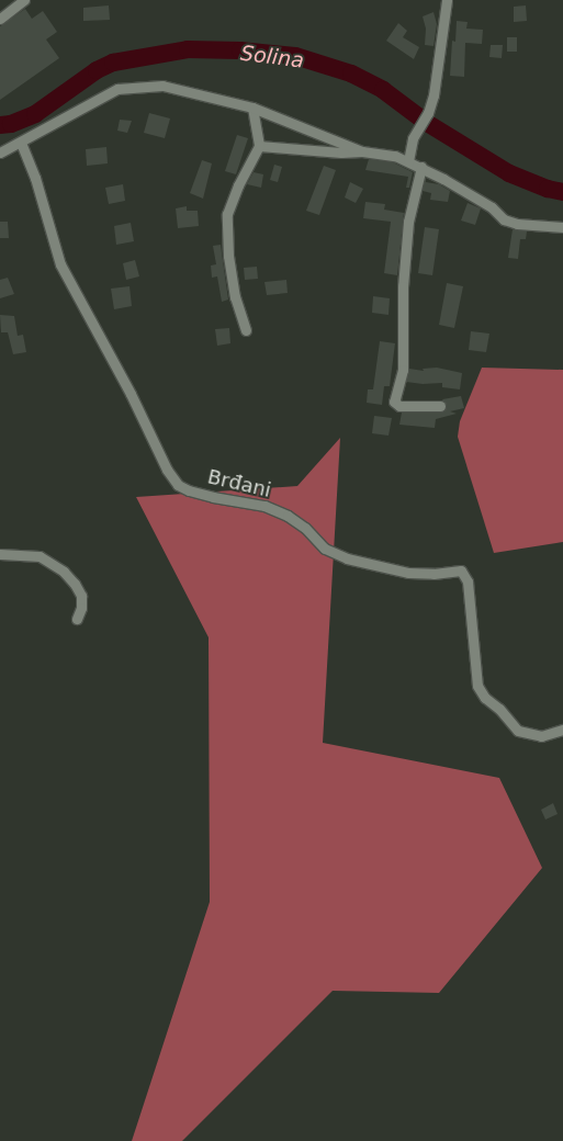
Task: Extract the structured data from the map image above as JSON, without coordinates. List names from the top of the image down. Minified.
{"streets":{"street":["Brđani"]},"water":["Solina"]}
